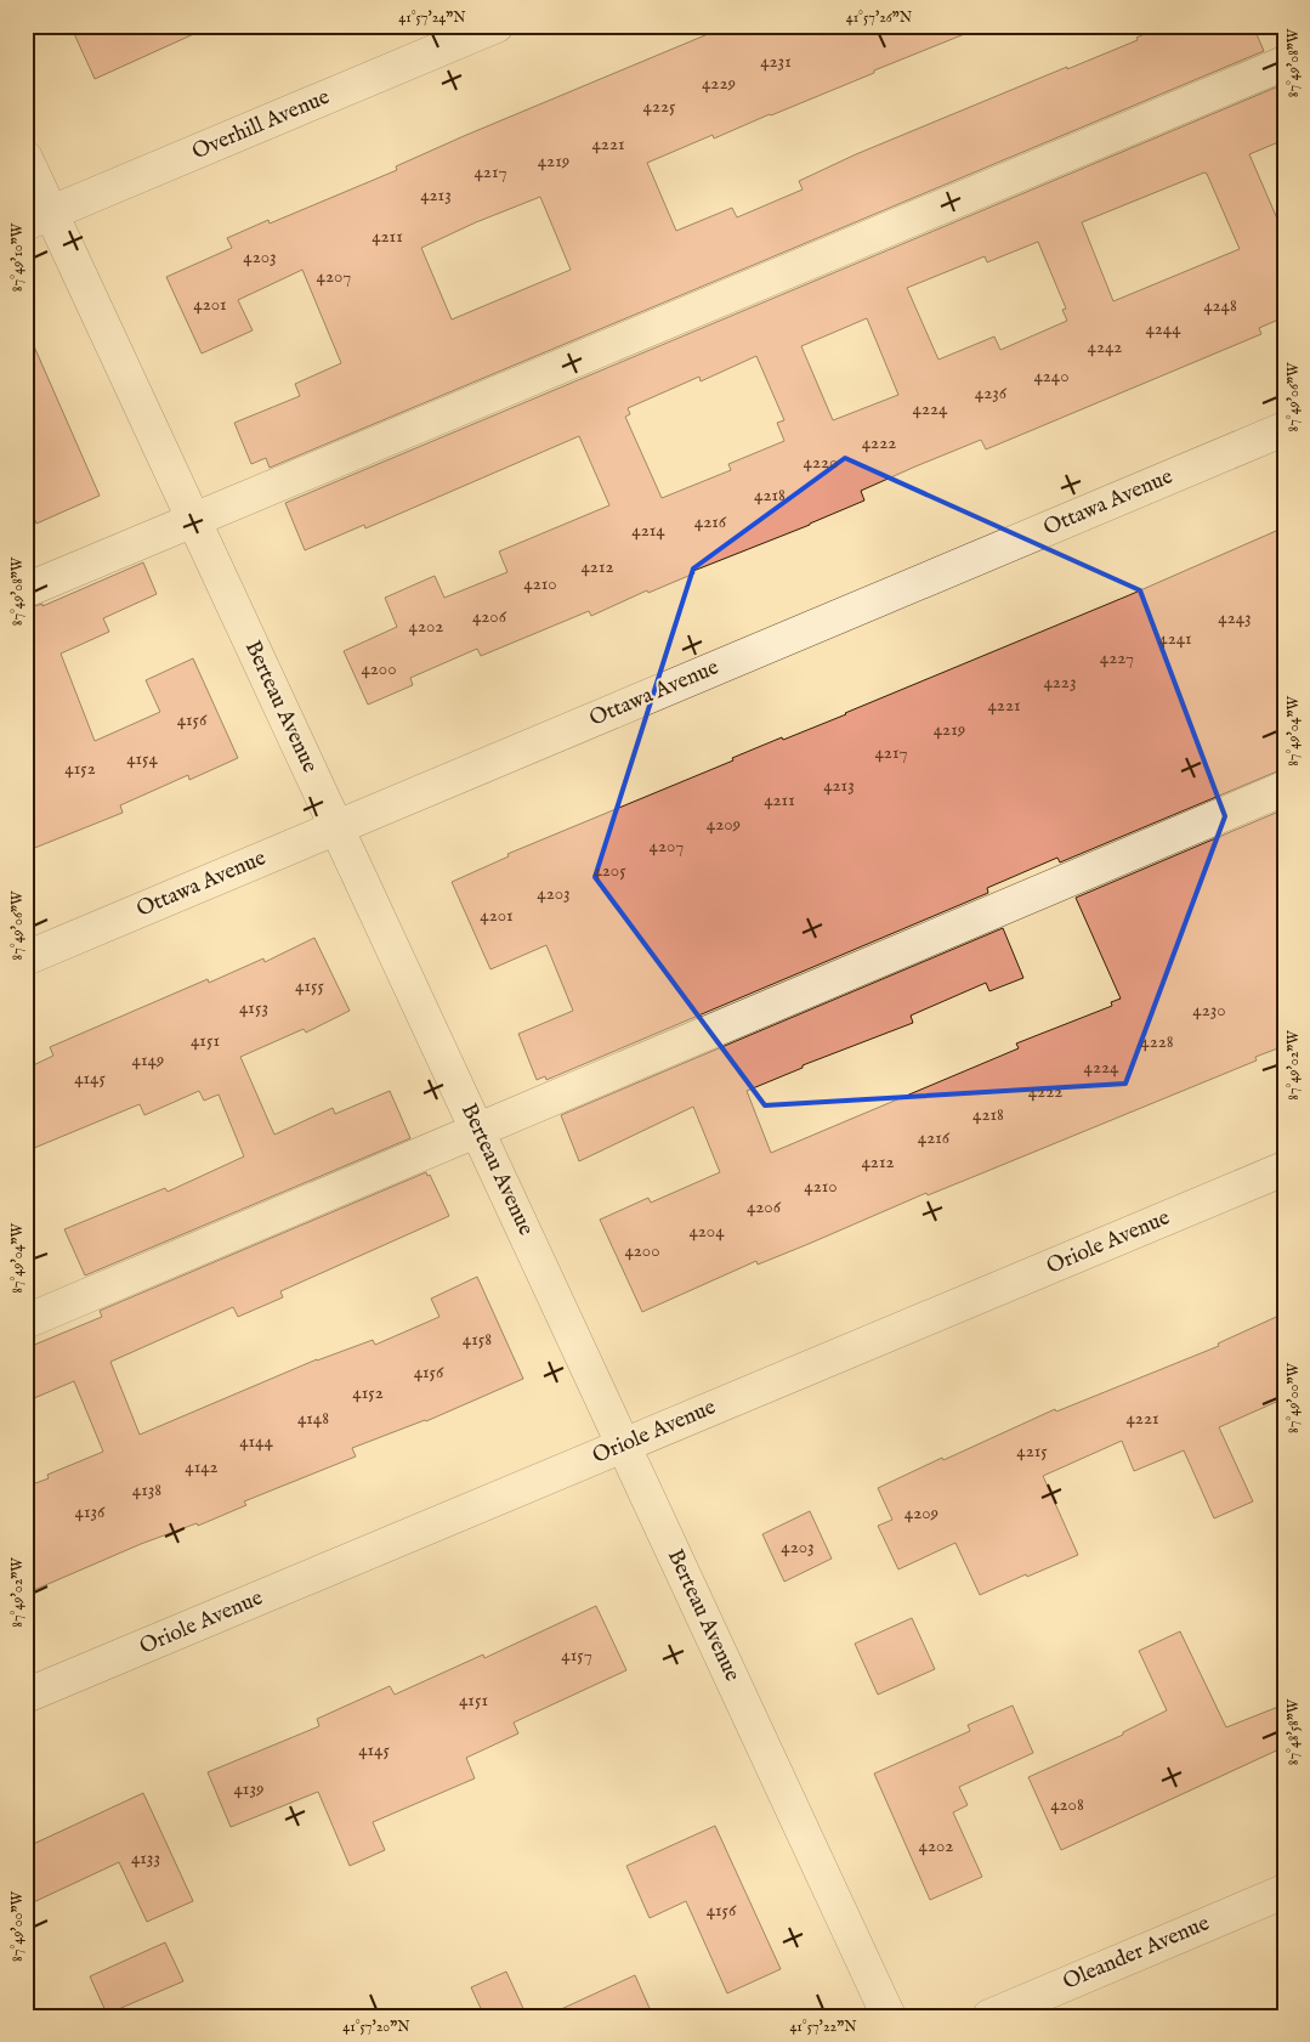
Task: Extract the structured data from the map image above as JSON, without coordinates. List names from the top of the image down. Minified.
{"streets":{"street":["Overhill Avenue","Ottawa Avenue","Berteau Avenue","Oriole Avenue","Oleander Avenue"]},"crossings":[["Overhill Avenue","Berteau Avenue"],["Ottawa Avenue","Berteau Avenue"],["Berteau Avenue","Oriole Avenue"]],"house_numbers":["4231","4229","4225","4221","4219","4217","4213","4211","4203","4207","4201","4248","4244","4242","4240","4236","4224","4222","4220","4218","4216","4214","4212","4210","4206","4243","4202","4241","4227","4200","4223","4221","4156","4219","4217","4154","4152","4213","4211","4209","4207","4205","4203","4201","4155","4153","4230","4151","4228","4149","4224","4145","4222","4218","4216","4212","4210","4206","4204","4200","4158","4156","4152","4148","4221","4144","4215","4142","4138","4136","4209","4203","4157","4151","4145","4139","4208","4202","4133","4156"],"coordinates":["41°57'24\"N","41°57'26\"N","87°49'08\"W","87°49'10\"W","87°49'06\"W","87°49'04\"W","87°49'02\"W","87°49'00\"W","87°48'58\"W","41°57'20\"N","41°57'22\"N"]}
